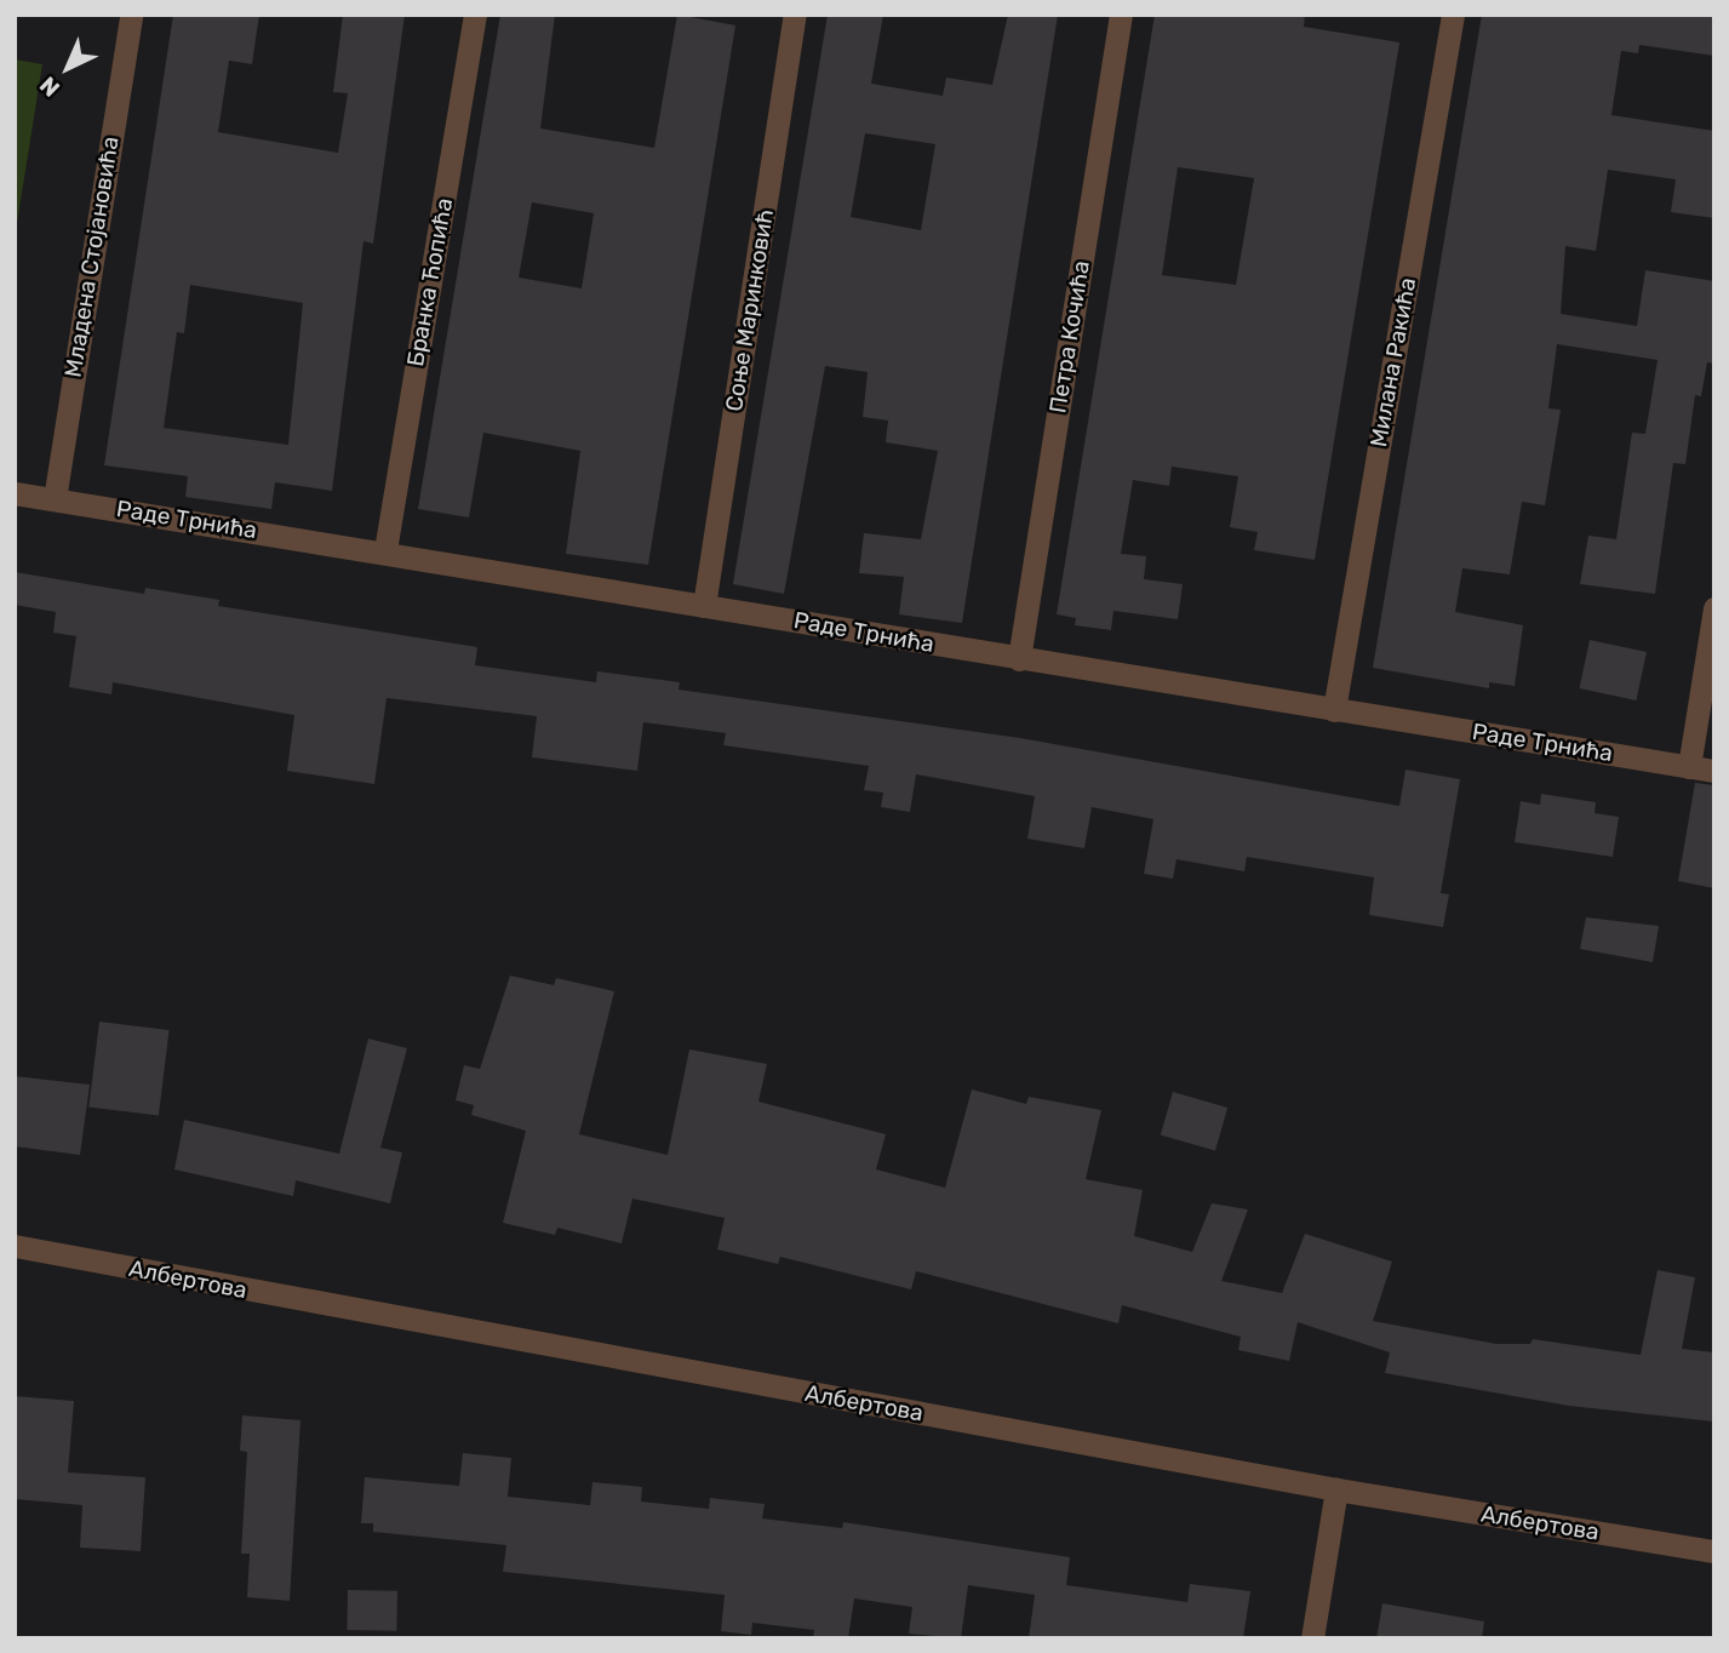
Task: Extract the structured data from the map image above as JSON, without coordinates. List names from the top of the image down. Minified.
{"streets":{"street":["Младена Стојановића","Бранка Ћопића","Соње Маринковић","Петра Кочића","Милана Ракића","Раде Трнића","Албертова"]},"crossings":[["Младена Стојановића","Раде Трнића"],["Бранка Ћопића","Раде Трнића"],["Соње Маринковић","Раде Трнића"],["Петра Кочића","Раде Трнића"],["Милана Ракића","Раде Трнића"]],"north":"bottom left"}
